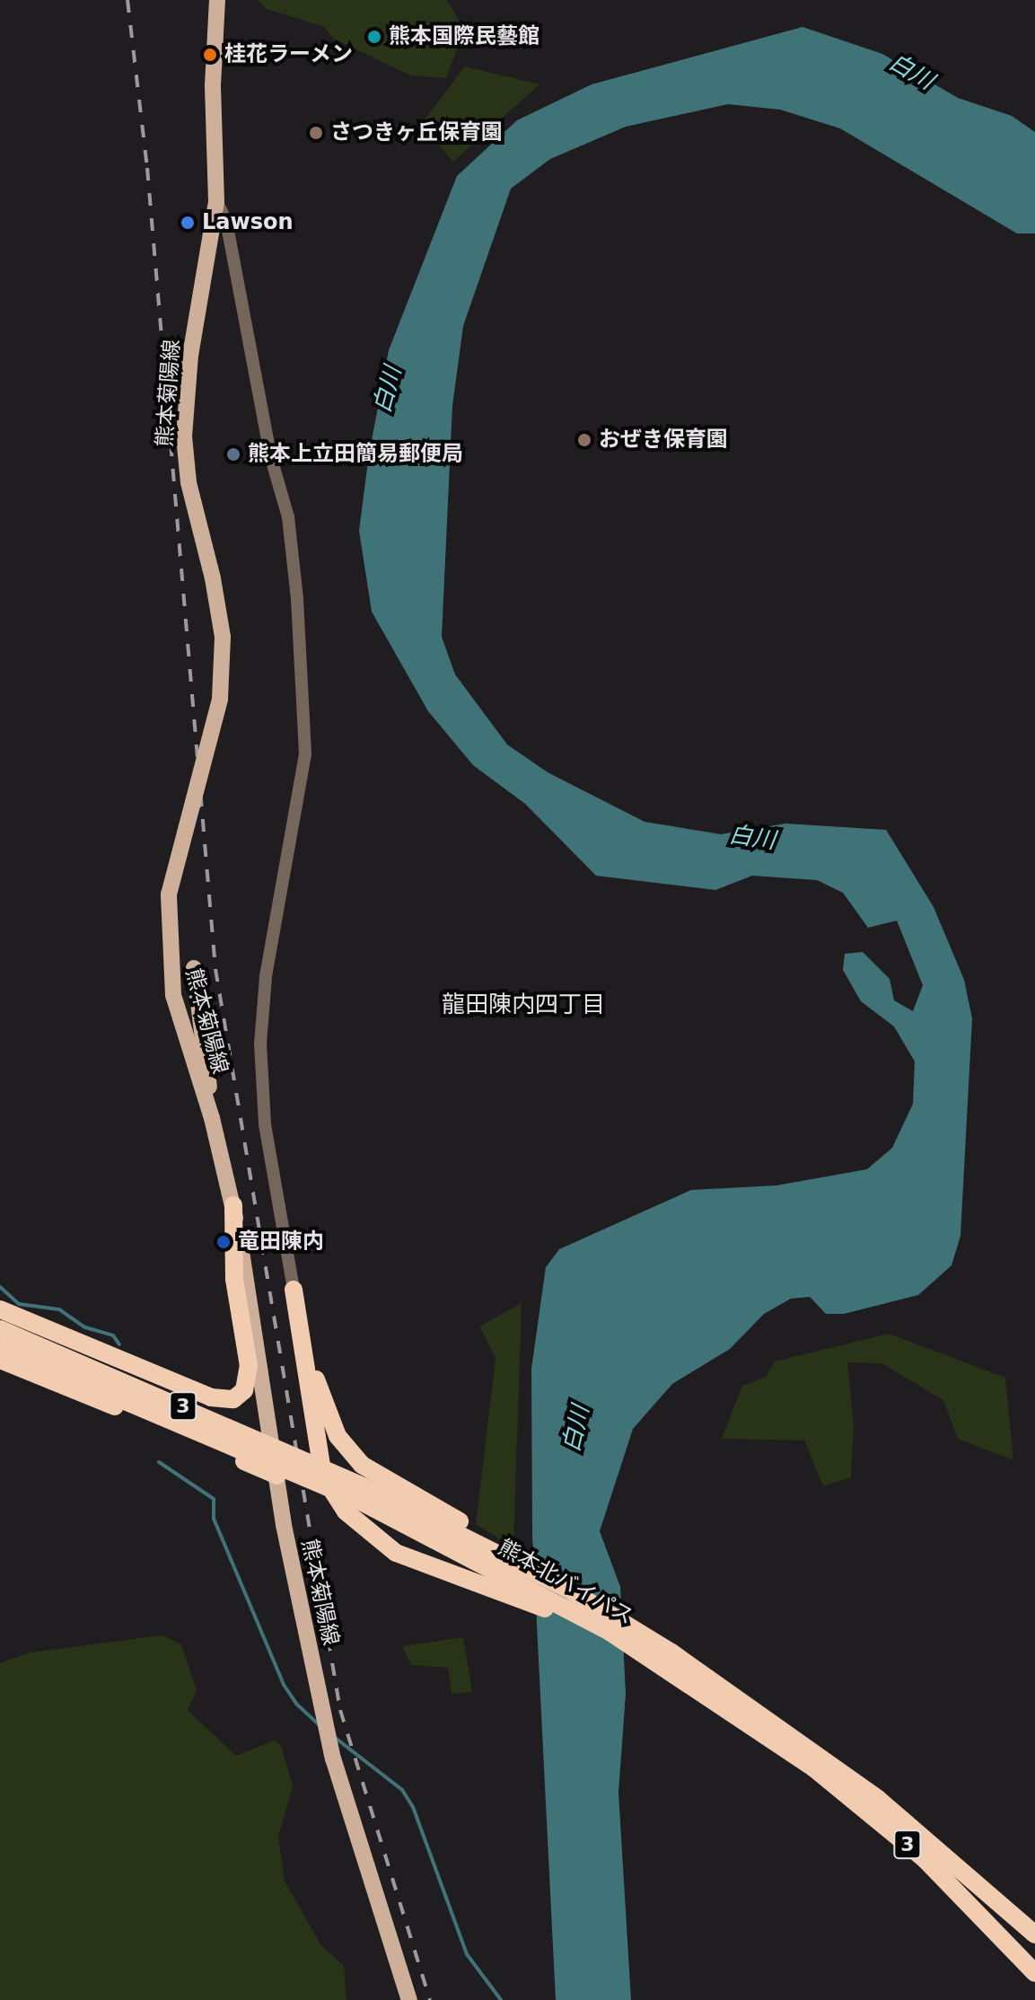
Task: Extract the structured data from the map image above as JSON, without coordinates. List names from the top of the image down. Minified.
{"streets":{"highway":["3","熊本北バイパス"],"main road":["熊本菊陽線"]},"crossings":[["3","熊本北バイパス"]],"districts":["龍田陳内四丁目"],"water":["白川"],"places":["熊本国際民藝館","桂花ラーメン","さつきヶ丘保育園","Lawson","おぜき保育園","熊本上立田簡易郵便局","竜田陳内"]}
